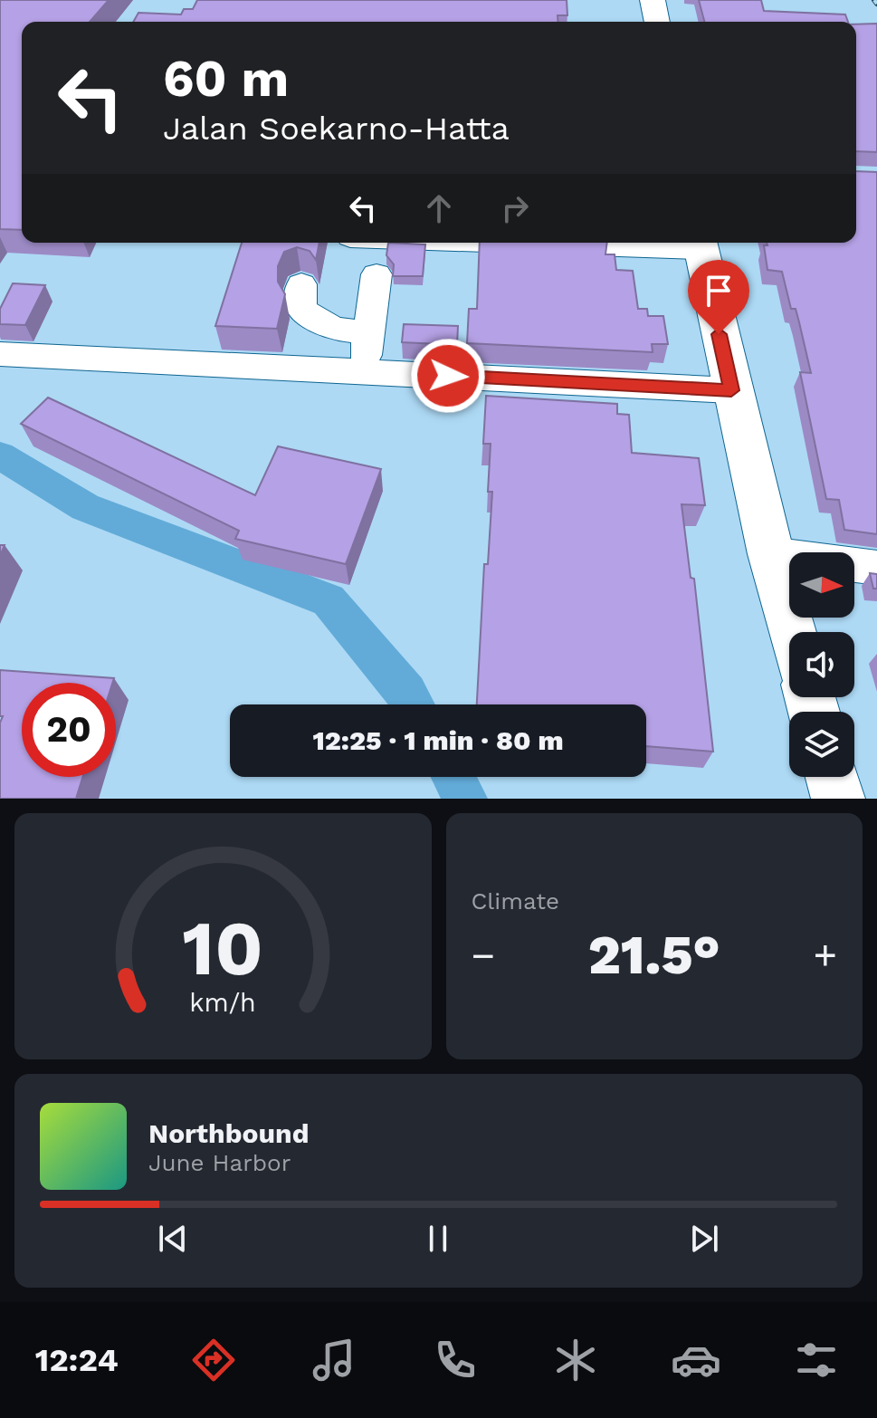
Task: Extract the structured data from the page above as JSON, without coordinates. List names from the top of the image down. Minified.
{"north":"right","page":{"turn":["60 m","Jalan Soekarno-Hatta"],"limit":"20","trip":"12:25 · 1 min · 80 m","tile":"Climate","heat":["−","21.5°","+"],"song":["Northbound","June Harbor"],"tabs":"12:24","gauge":["10","km/h"]}}
